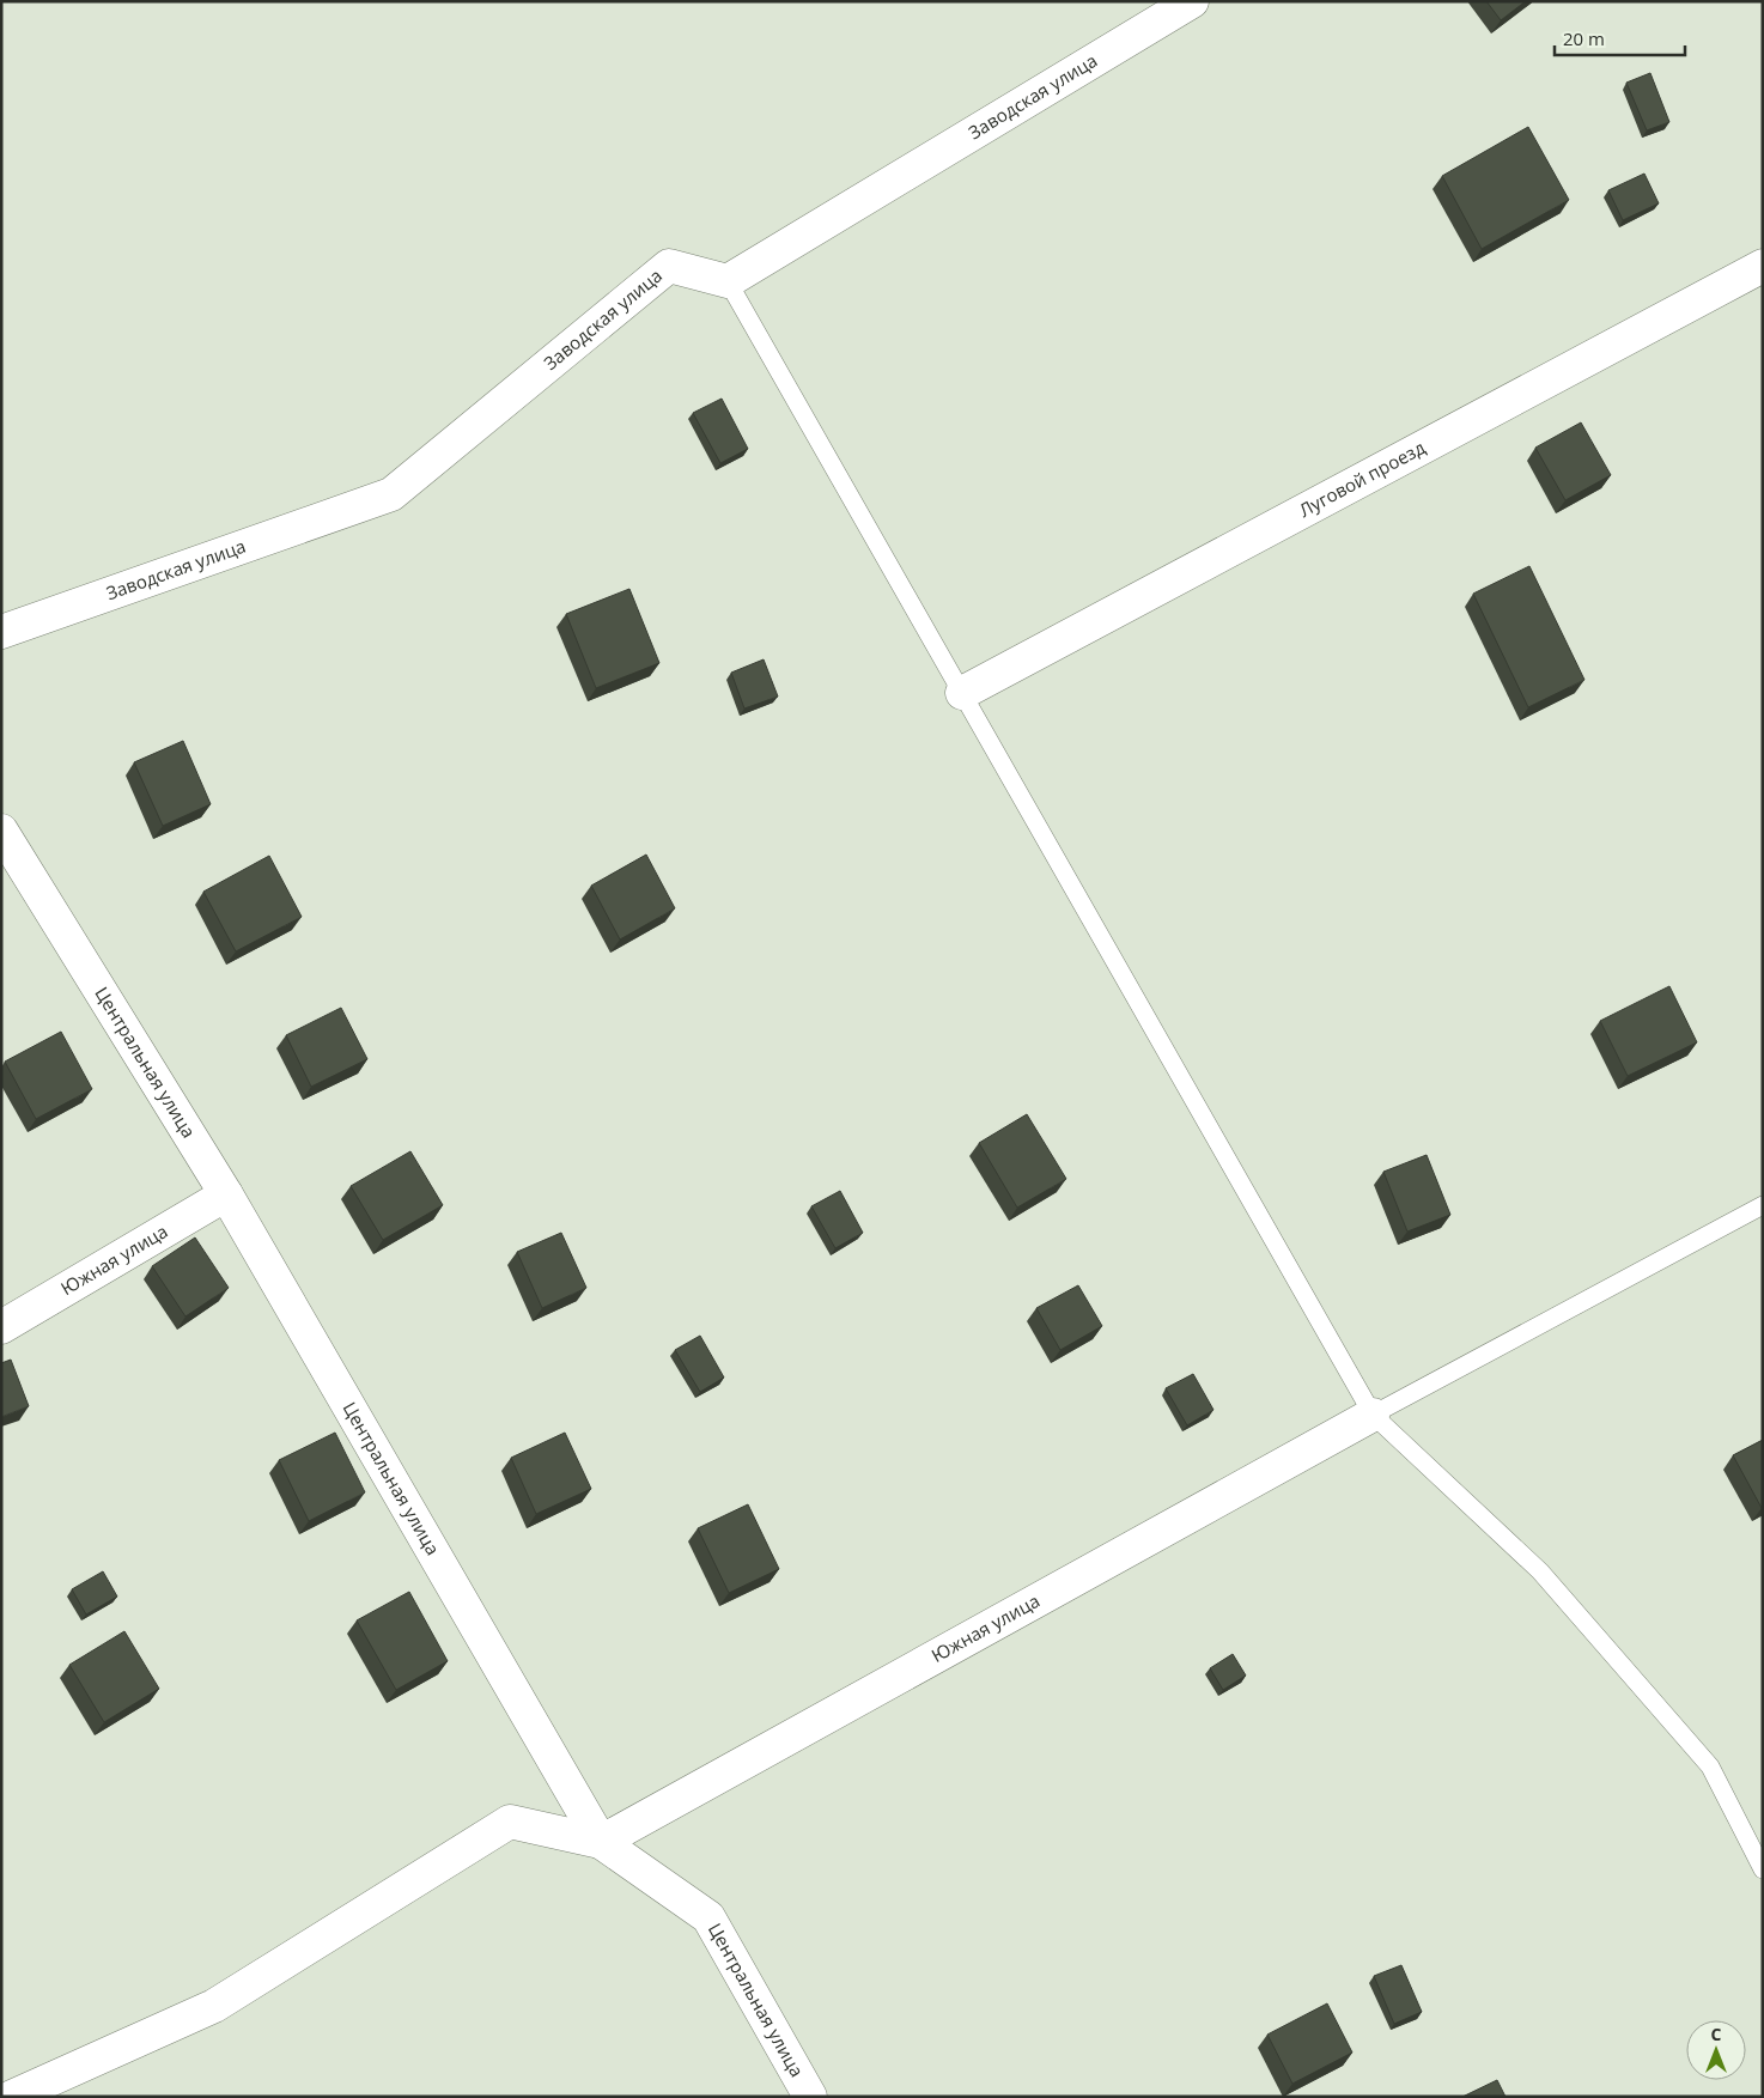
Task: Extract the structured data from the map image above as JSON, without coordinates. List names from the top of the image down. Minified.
{"streets":{"street":["Заводская улица","Луговой проезд","Центральная улица","Южная улица"]},"crossings":[["Центральная улица","Южная улица"]],"scale_bar":"20 m","north":"top"}
